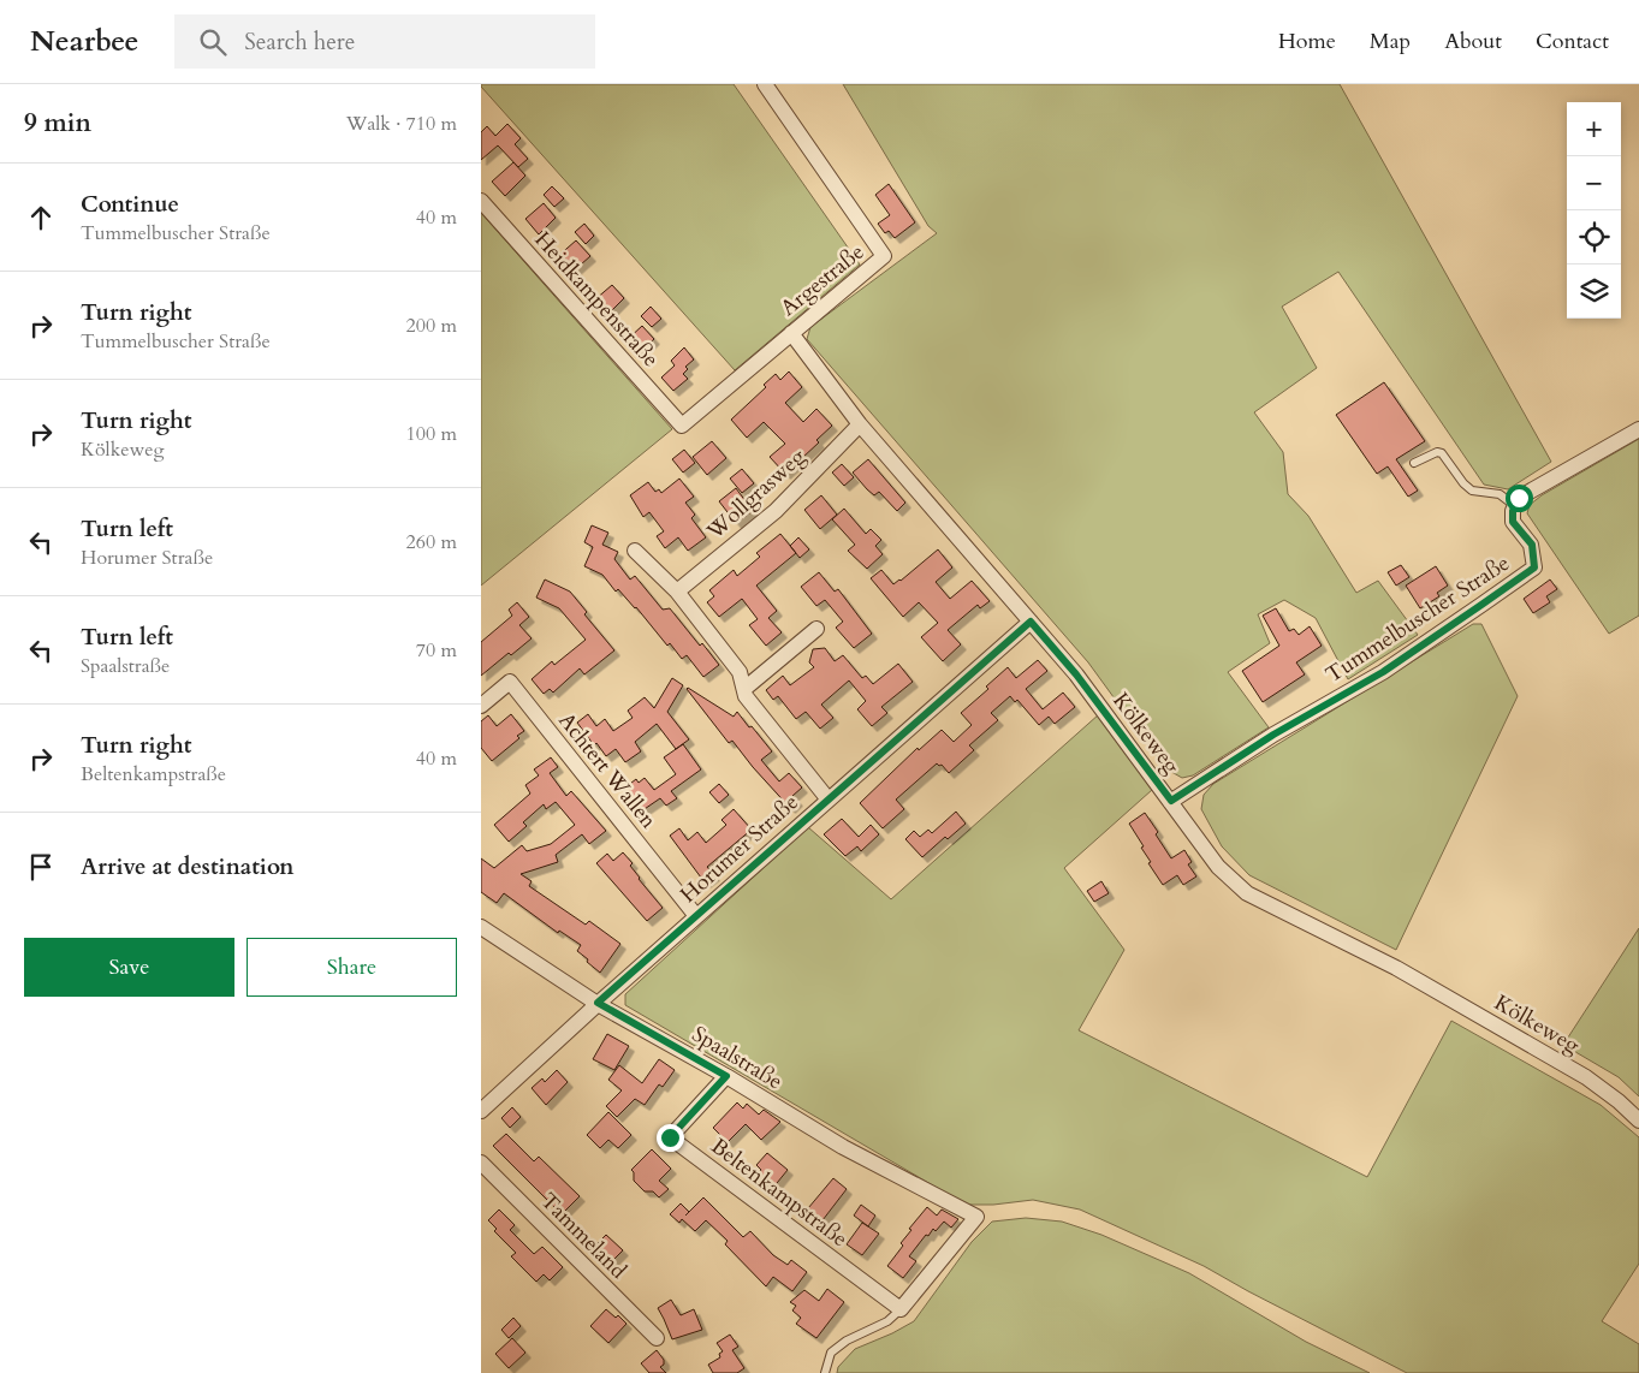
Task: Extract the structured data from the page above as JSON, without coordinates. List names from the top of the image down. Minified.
{"streets":{"street":["Argestraße","Heidkampenstraße","Wollgrasweg","Tummelbuscher Straße","Kölkeweg","Achtert Wallen","Horumer Straße","Spaalstraße","Beltenkampstraße","Tammeland"]},"crossings":[["Argestraße","Heidkampenstraße"],["Argestraße","Kölkeweg"],["Wollgrasweg","Kölkeweg"],["Tummelbuscher Straße","Kölkeweg"],["Kölkeweg","Horumer Straße"],["Achtert Wallen","Horumer Straße"],["Horumer Straße","Spaalstraße"],["Spaalstraße","Beltenkampstraße"]],"page":{"header":"Nearbee","search":"Search here","nav":["Home","Map","About","Contact"],"heading":["9 min","Walk · 710 m"],"map_buttons":["+","−"],"list":[["Continue","Tummelbuscher Straße","40 m"],["Turn right","Tummelbuscher Straße","200 m"],["Turn right","Kölkeweg","100 m"],["Turn left","Horumer Straße","260 m"],["Turn left","Spaalstraße","70 m"],["Turn right","Beltenkampstraße","40 m"],"Arrive at destination"],"buttons":["Save","Share"]}}
